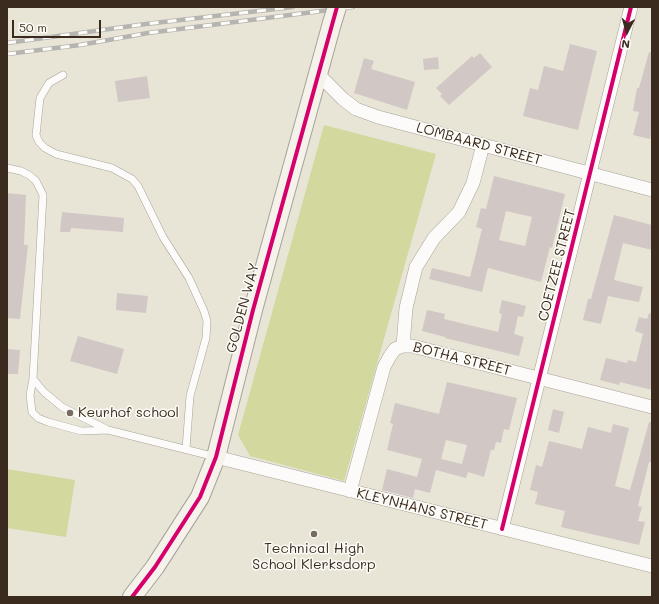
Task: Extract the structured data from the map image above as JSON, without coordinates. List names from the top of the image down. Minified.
{"streets":{"street":["LOMBAARD STREET","COETZEE STREET","GOLDEN WAY","BOTHA STREET","KLEYNHANS STREET"]},"crossings":[["LOMBAARD STREET","COETZEE STREET"],["LOMBAARD STREET","GOLDEN WAY"],["COETZEE STREET","BOTHA STREET"],["COETZEE STREET","KLEYNHANS STREET"],["GOLDEN WAY","KLEYNHANS STREET"],["BOTHA STREET","KLEYNHANS STREET"]],"places":["Keurhof school","Technical High School Klerksdorp"],"scale_bar":"50 m","north":"bottom"}
